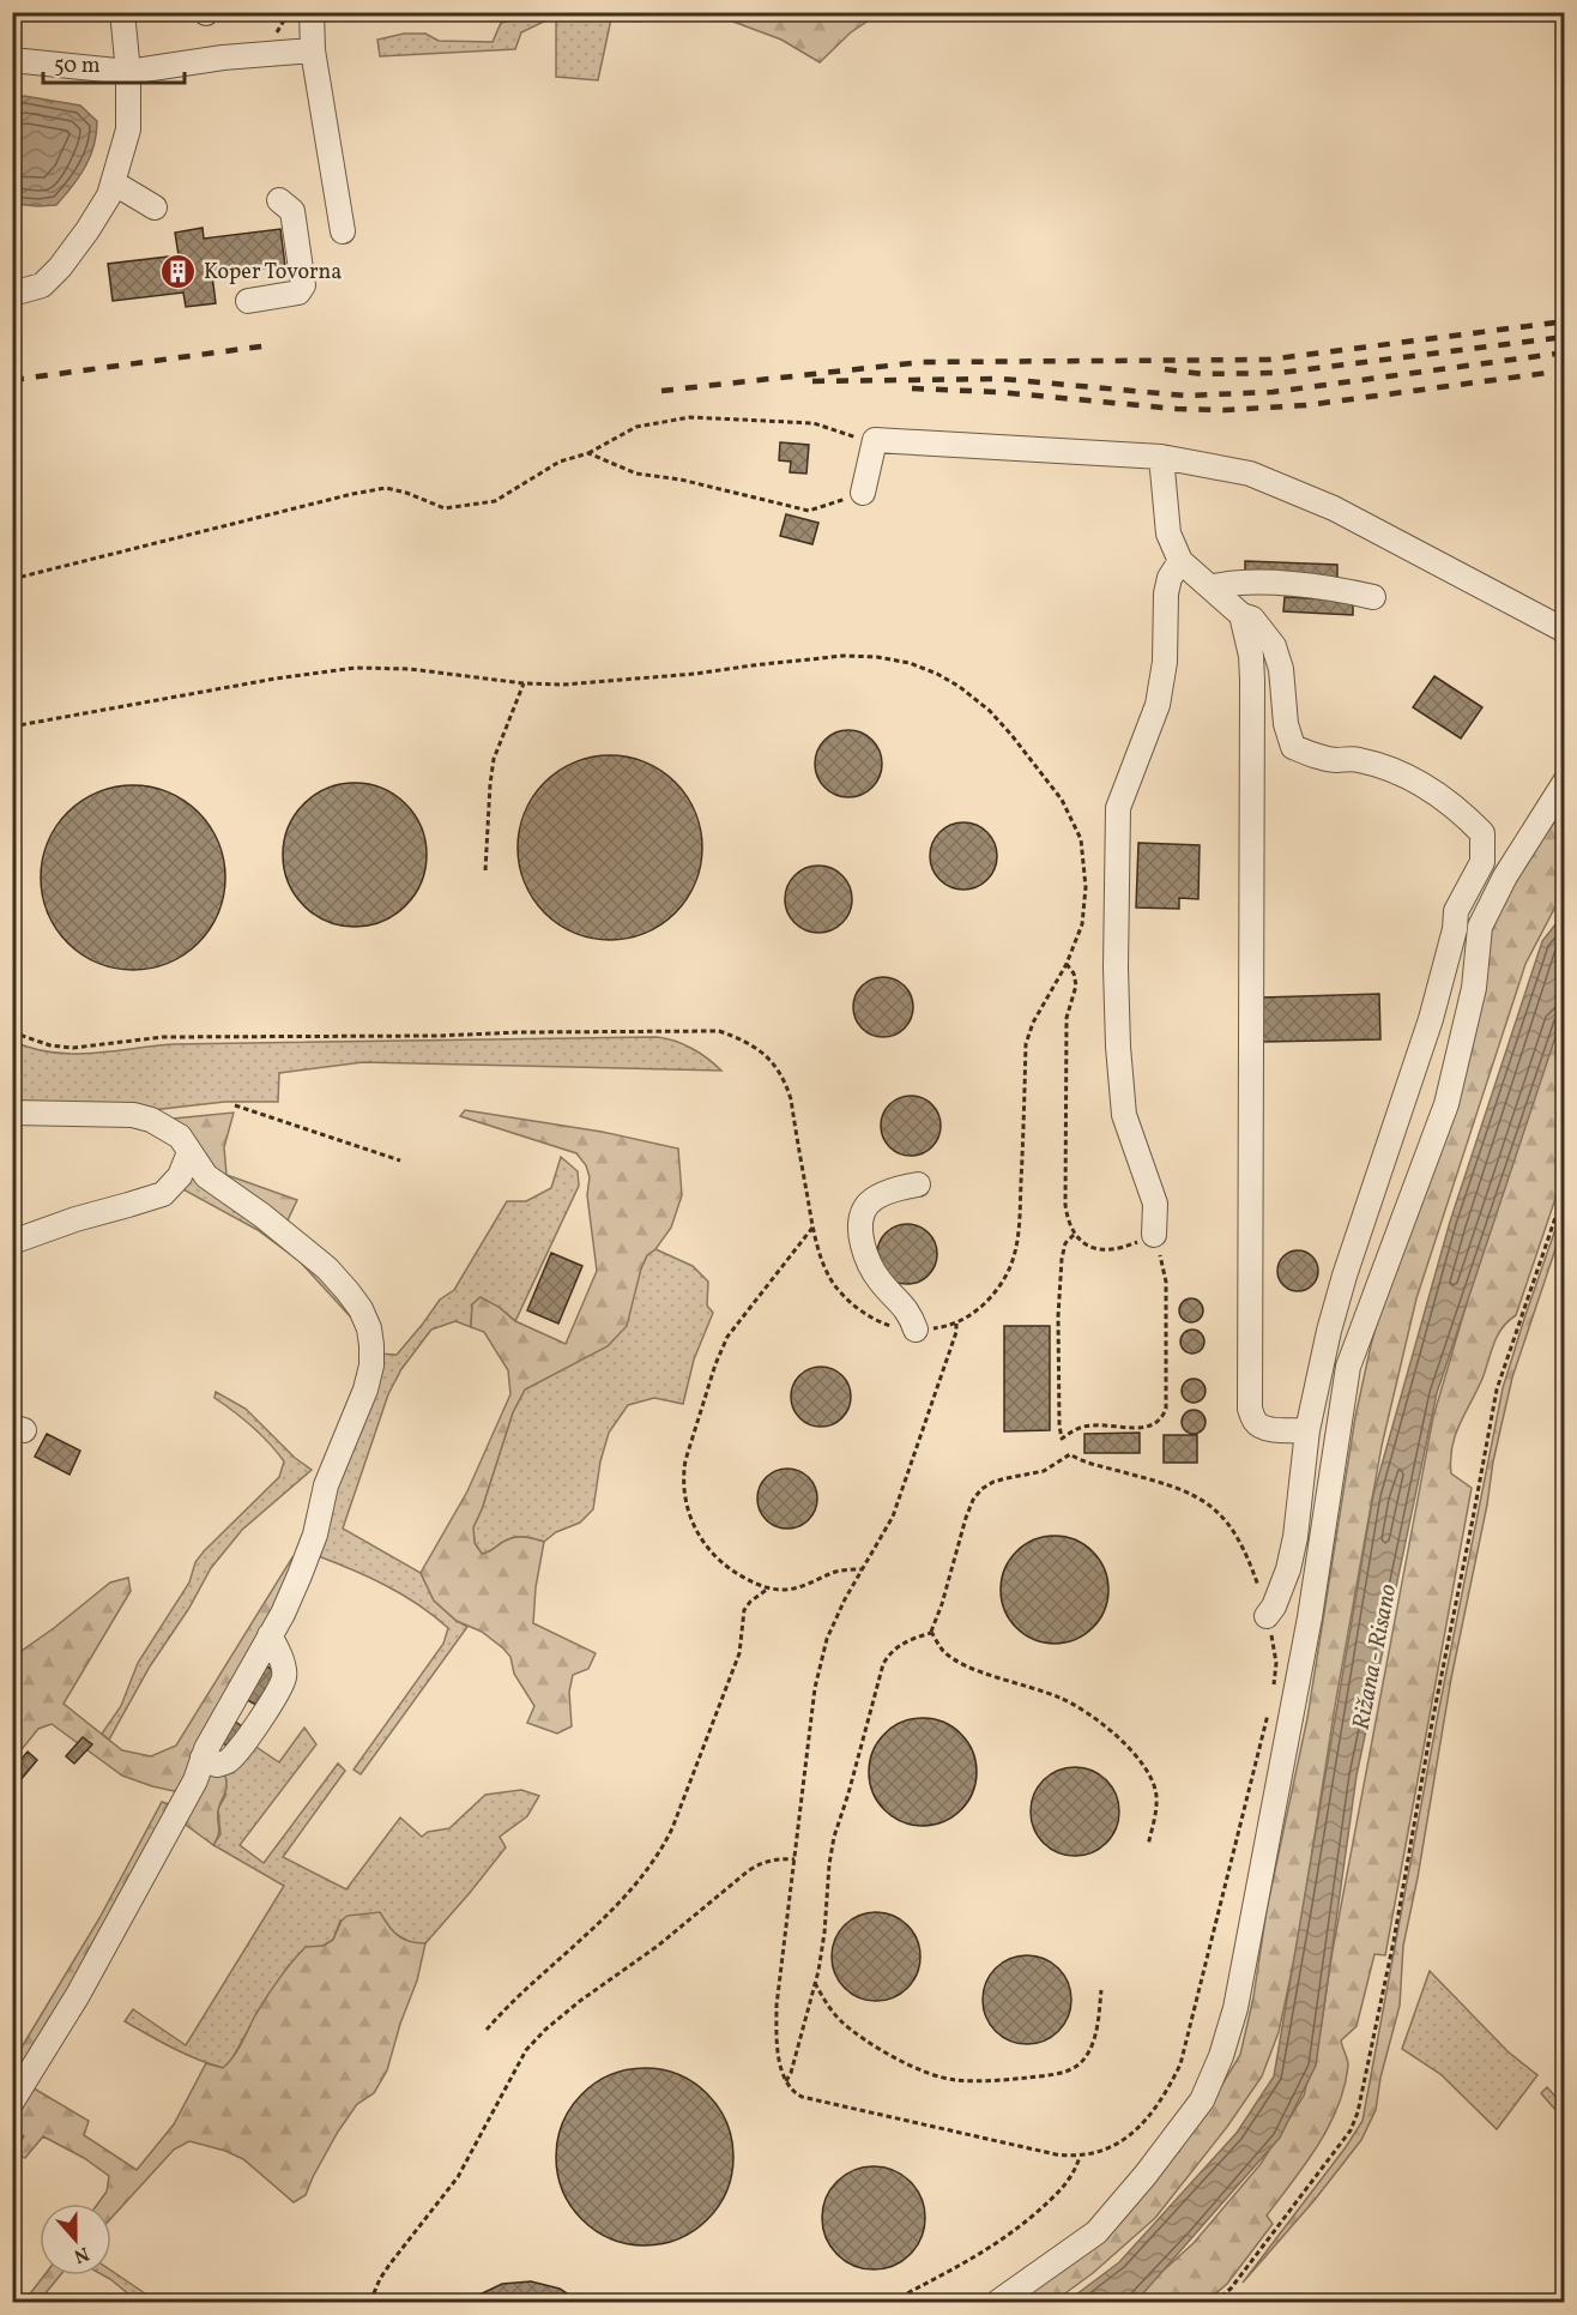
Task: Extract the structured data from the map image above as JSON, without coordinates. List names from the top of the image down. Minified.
{"water":["Rižana - Risano"],"places":{"building":["Koper Tovorna"]},"scale_bar":"50 m","north":"bottom"}
